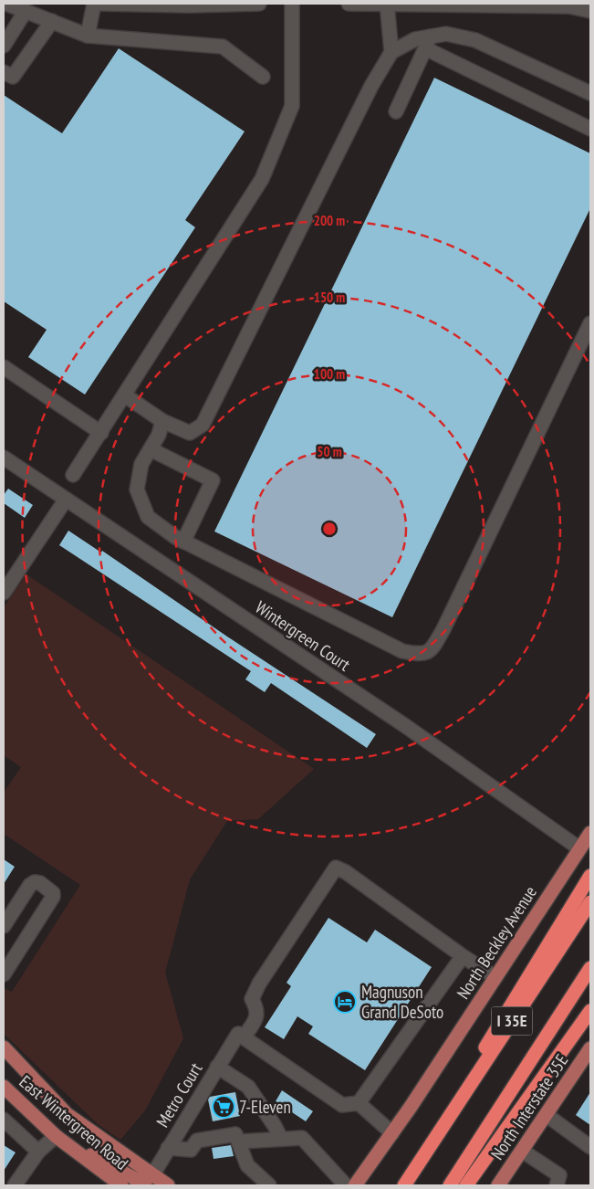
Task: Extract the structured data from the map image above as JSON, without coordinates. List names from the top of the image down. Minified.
{"streets":{"highway":["I 35E"],"main road":["North Beckley Avenue","North Interstate 35E","East Wintergreen Road"],"street":["Wintergreen Court","Metro Court"]},"crossings":[["Wintergreen Court","North Beckley Avenue"],["Metro Court","East Wintergreen Road"]],"places":{"hotel":["Magnuson Grand DeSoto"],"supermarket":["7-Eleven"]},"rings":["200 m","150 m","100 m","50 m"]}
